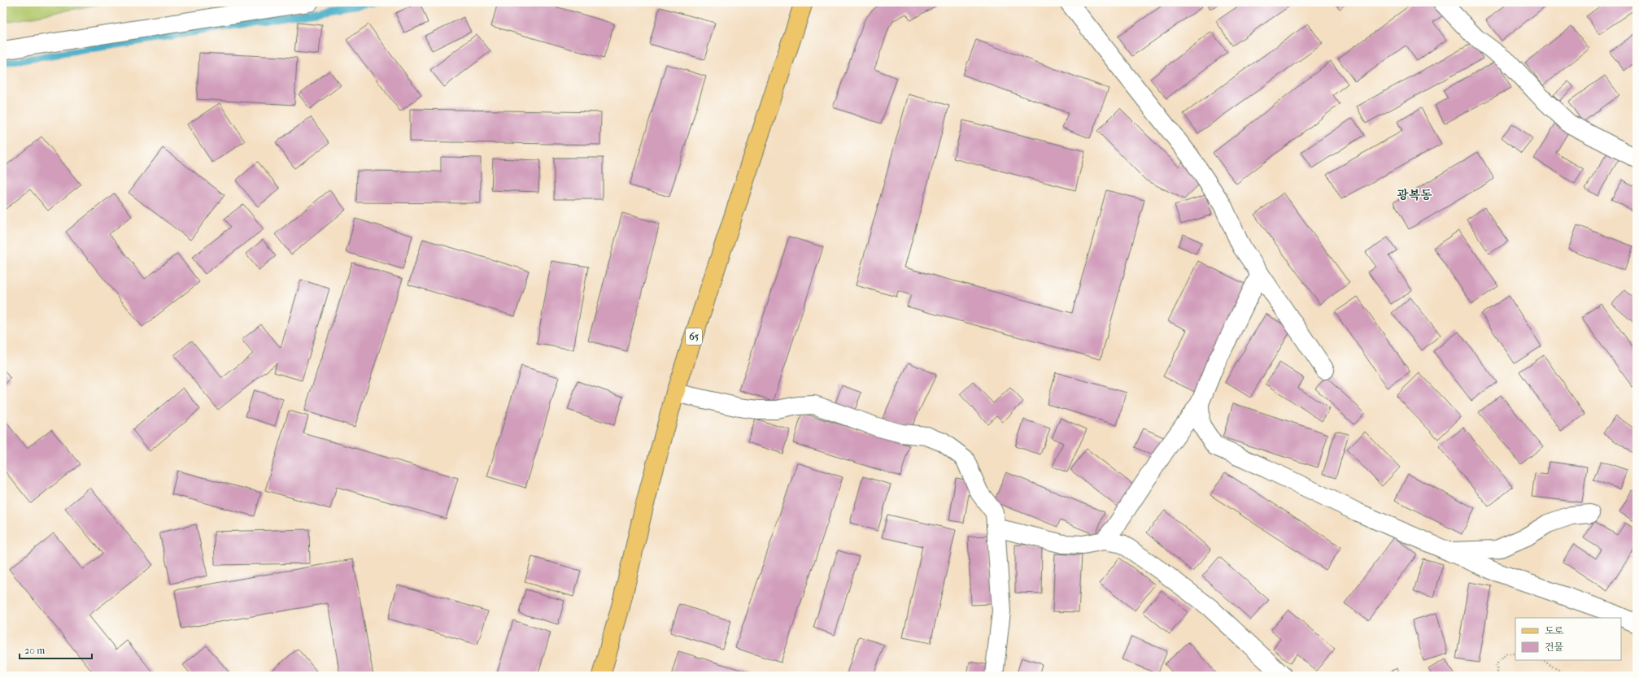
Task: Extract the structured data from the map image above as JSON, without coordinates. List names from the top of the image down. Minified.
{"streets":{"main road":["65"]},"districts":["광복동"],"legend":["도로","건물"],"scale_bar":"20 m"}
